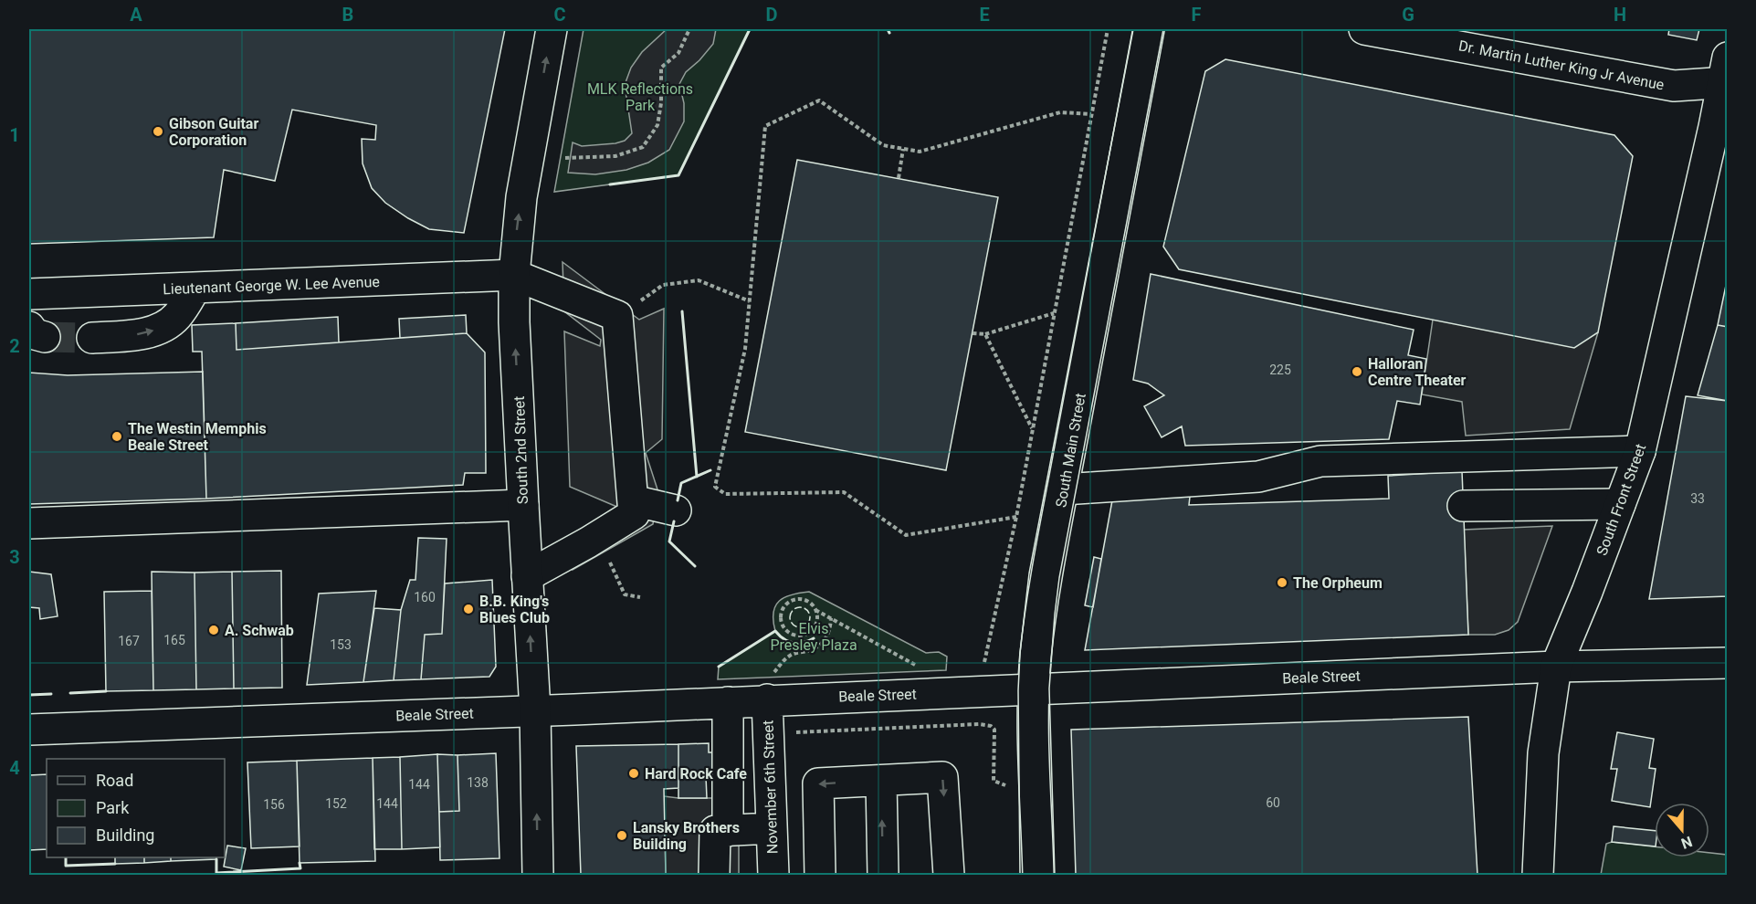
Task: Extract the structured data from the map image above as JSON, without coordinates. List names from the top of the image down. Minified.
{"streets":{"street":["Dr. Martin Luther King Jr Avenue","Lieutenant George W. Lee Avenue","South 2nd Street","South Main Street","South Front Street","Beale Street","November 6th Street"]},"crossings":[["Dr. Martin Luther King Jr Avenue","South Front Street"],["Lieutenant George W. Lee Avenue","South 2nd Street"],["South 2nd Street","Beale Street"],["South Main Street","Beale Street"],["South Front Street","Beale Street"],["Beale Street","November 6th Street"]],"parks":["MLK Reflections Park","Elvis Presley Plaza"],"places":["Gibson Guitar Corporation","Halloran Centre Theater","The Westin Memphis Beale Street","The Orpheum","B.B. King's Blues Club","A. Schwab","Hard Rock Cafe","Lansky Brothers Building"],"house_numbers":["225","33","160","165","167","153","138","144","60","152","144","156"],"legend":["Road","Park","Building"],"north":"bottom","grid":{"columns":["A","B","C","D","E","F","G","H"],"rows":["1","2","3","4"]}}
